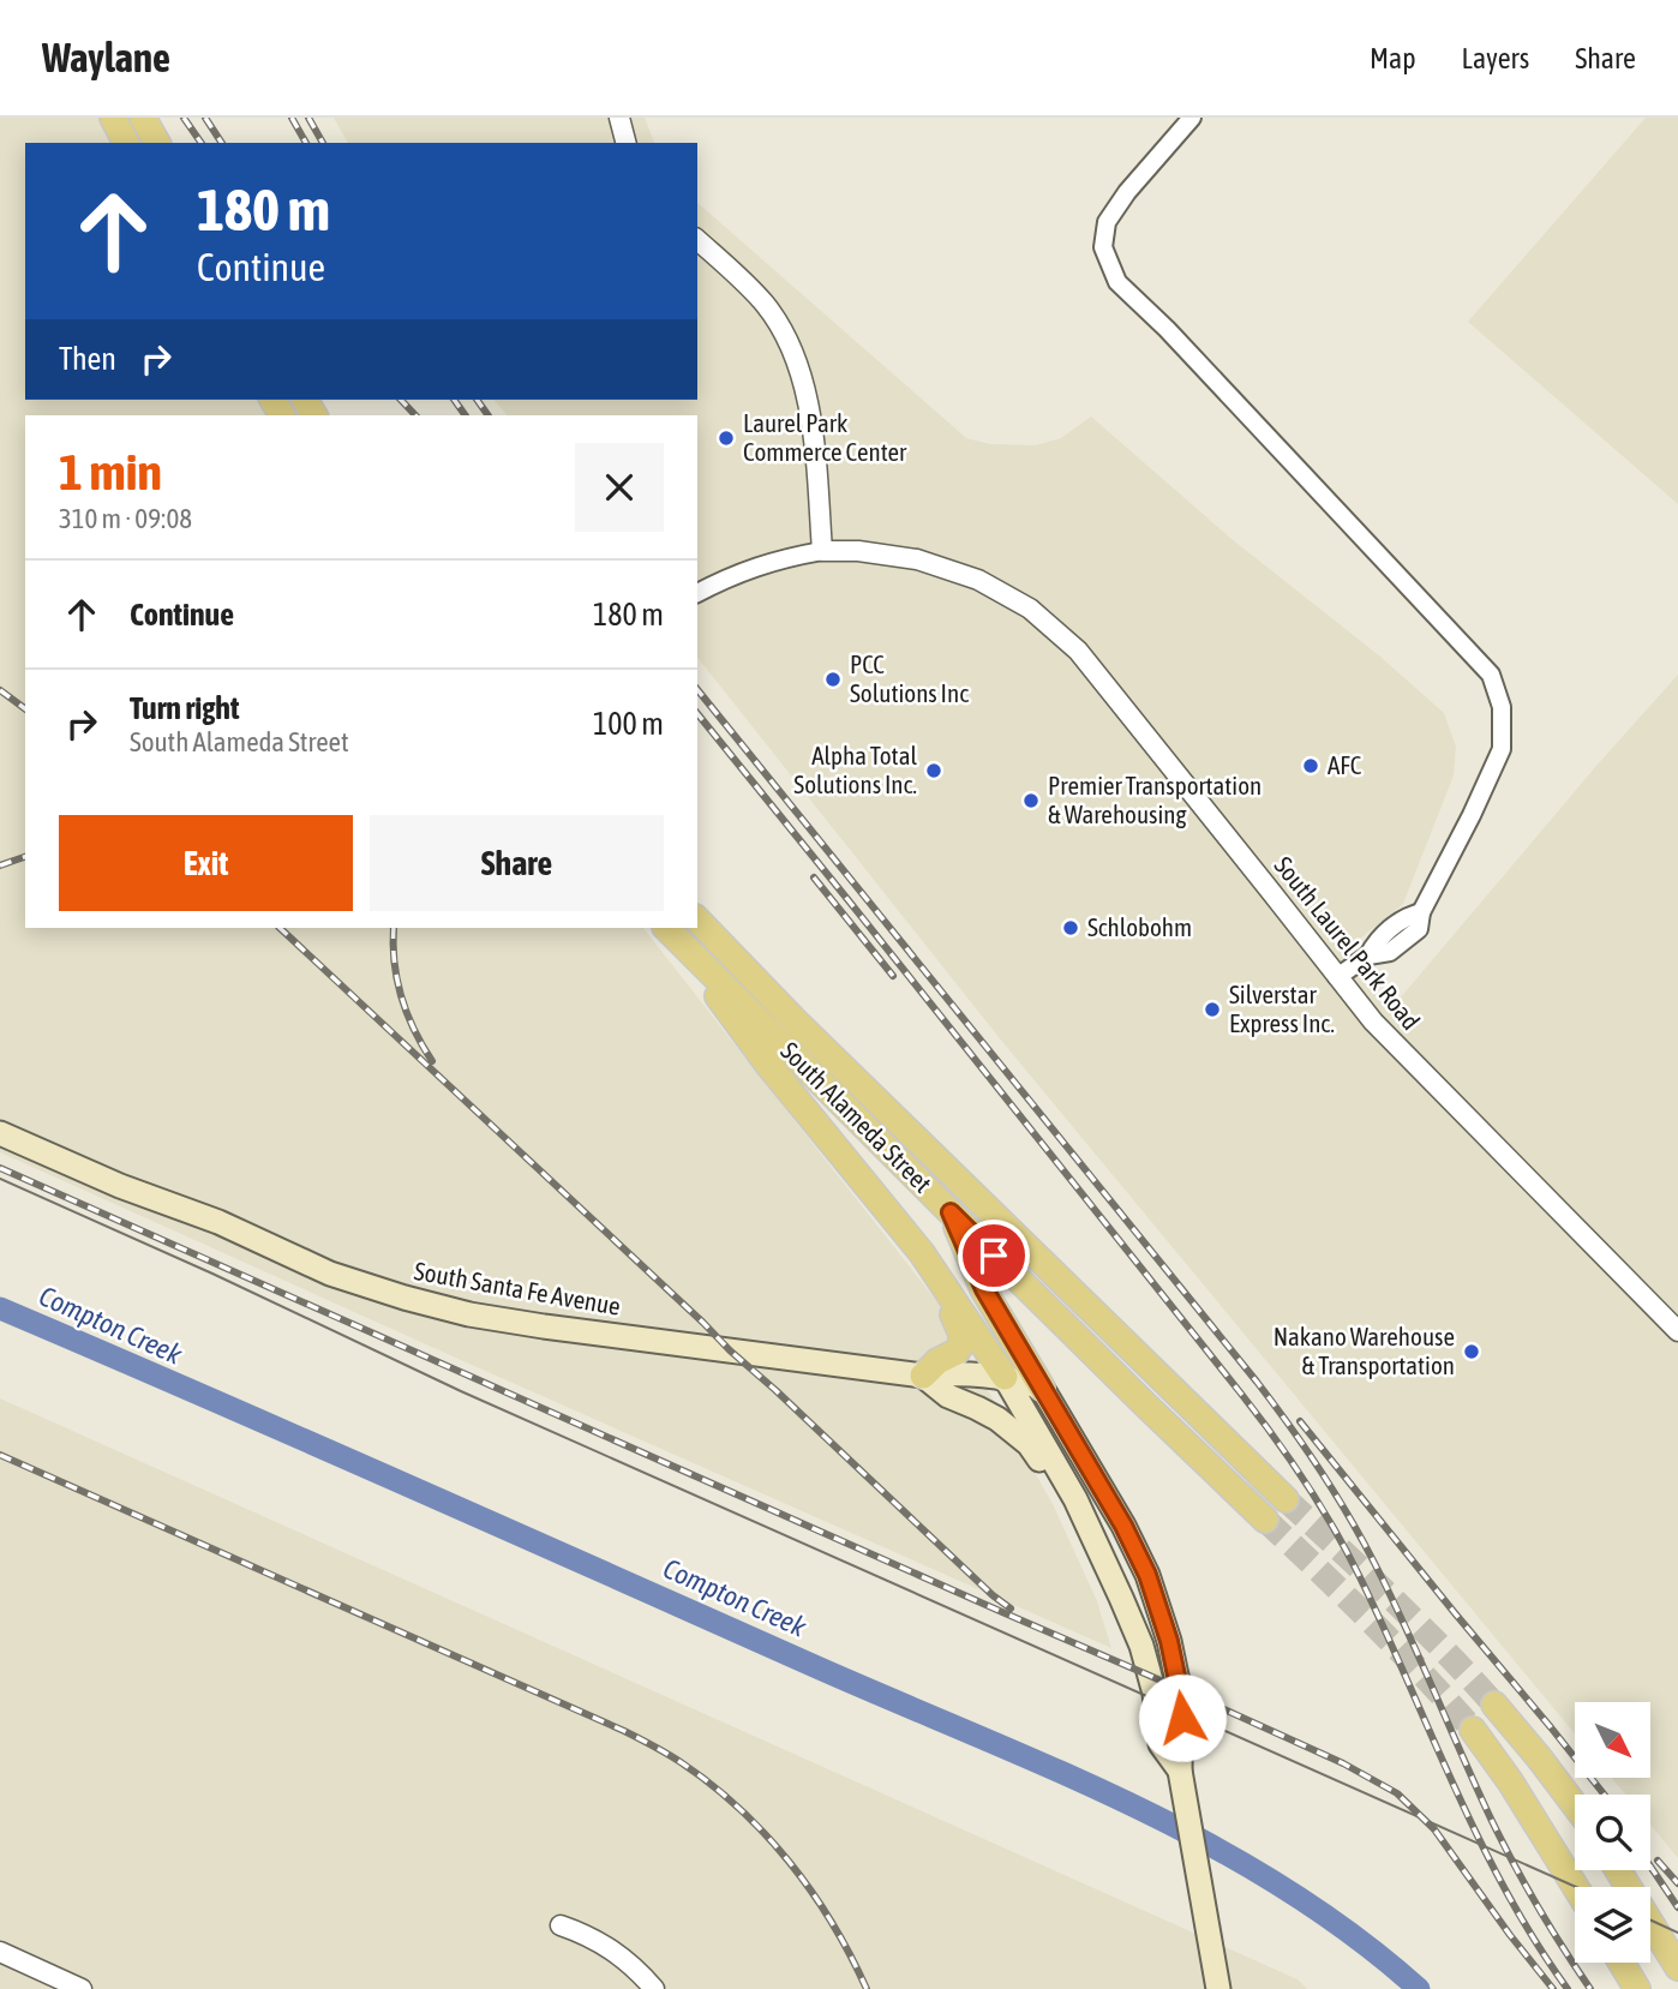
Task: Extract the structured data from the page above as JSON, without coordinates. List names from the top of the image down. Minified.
{"streets":{"main road":["South Alameda Street","South Santa Fe Avenue"],"street":["South Laurel Park Road"]},"water":["Compton Creek"],"places":["Laurel Park Commerce Center","PCC Solutions Inc","AFC","Alpha Total Solutions Inc.","Premier Transportation & Warehousing","Schlobohm","Silverstar Express Inc.","Nakano Warehouse & Transportation"],"north":"bottom right","page":{"header":"Waylane","nav":["Map","Layers","Share"],"turn":["180 m","Continue"],"then":"Then","heading":["1 min","310 m · 09:08"],"list":[{"name":"Continue","value":"180 m"},{"name":"Turn right","note":"South Alameda Street","value":"100 m"}],"buttons":["Exit","Share"]}}
